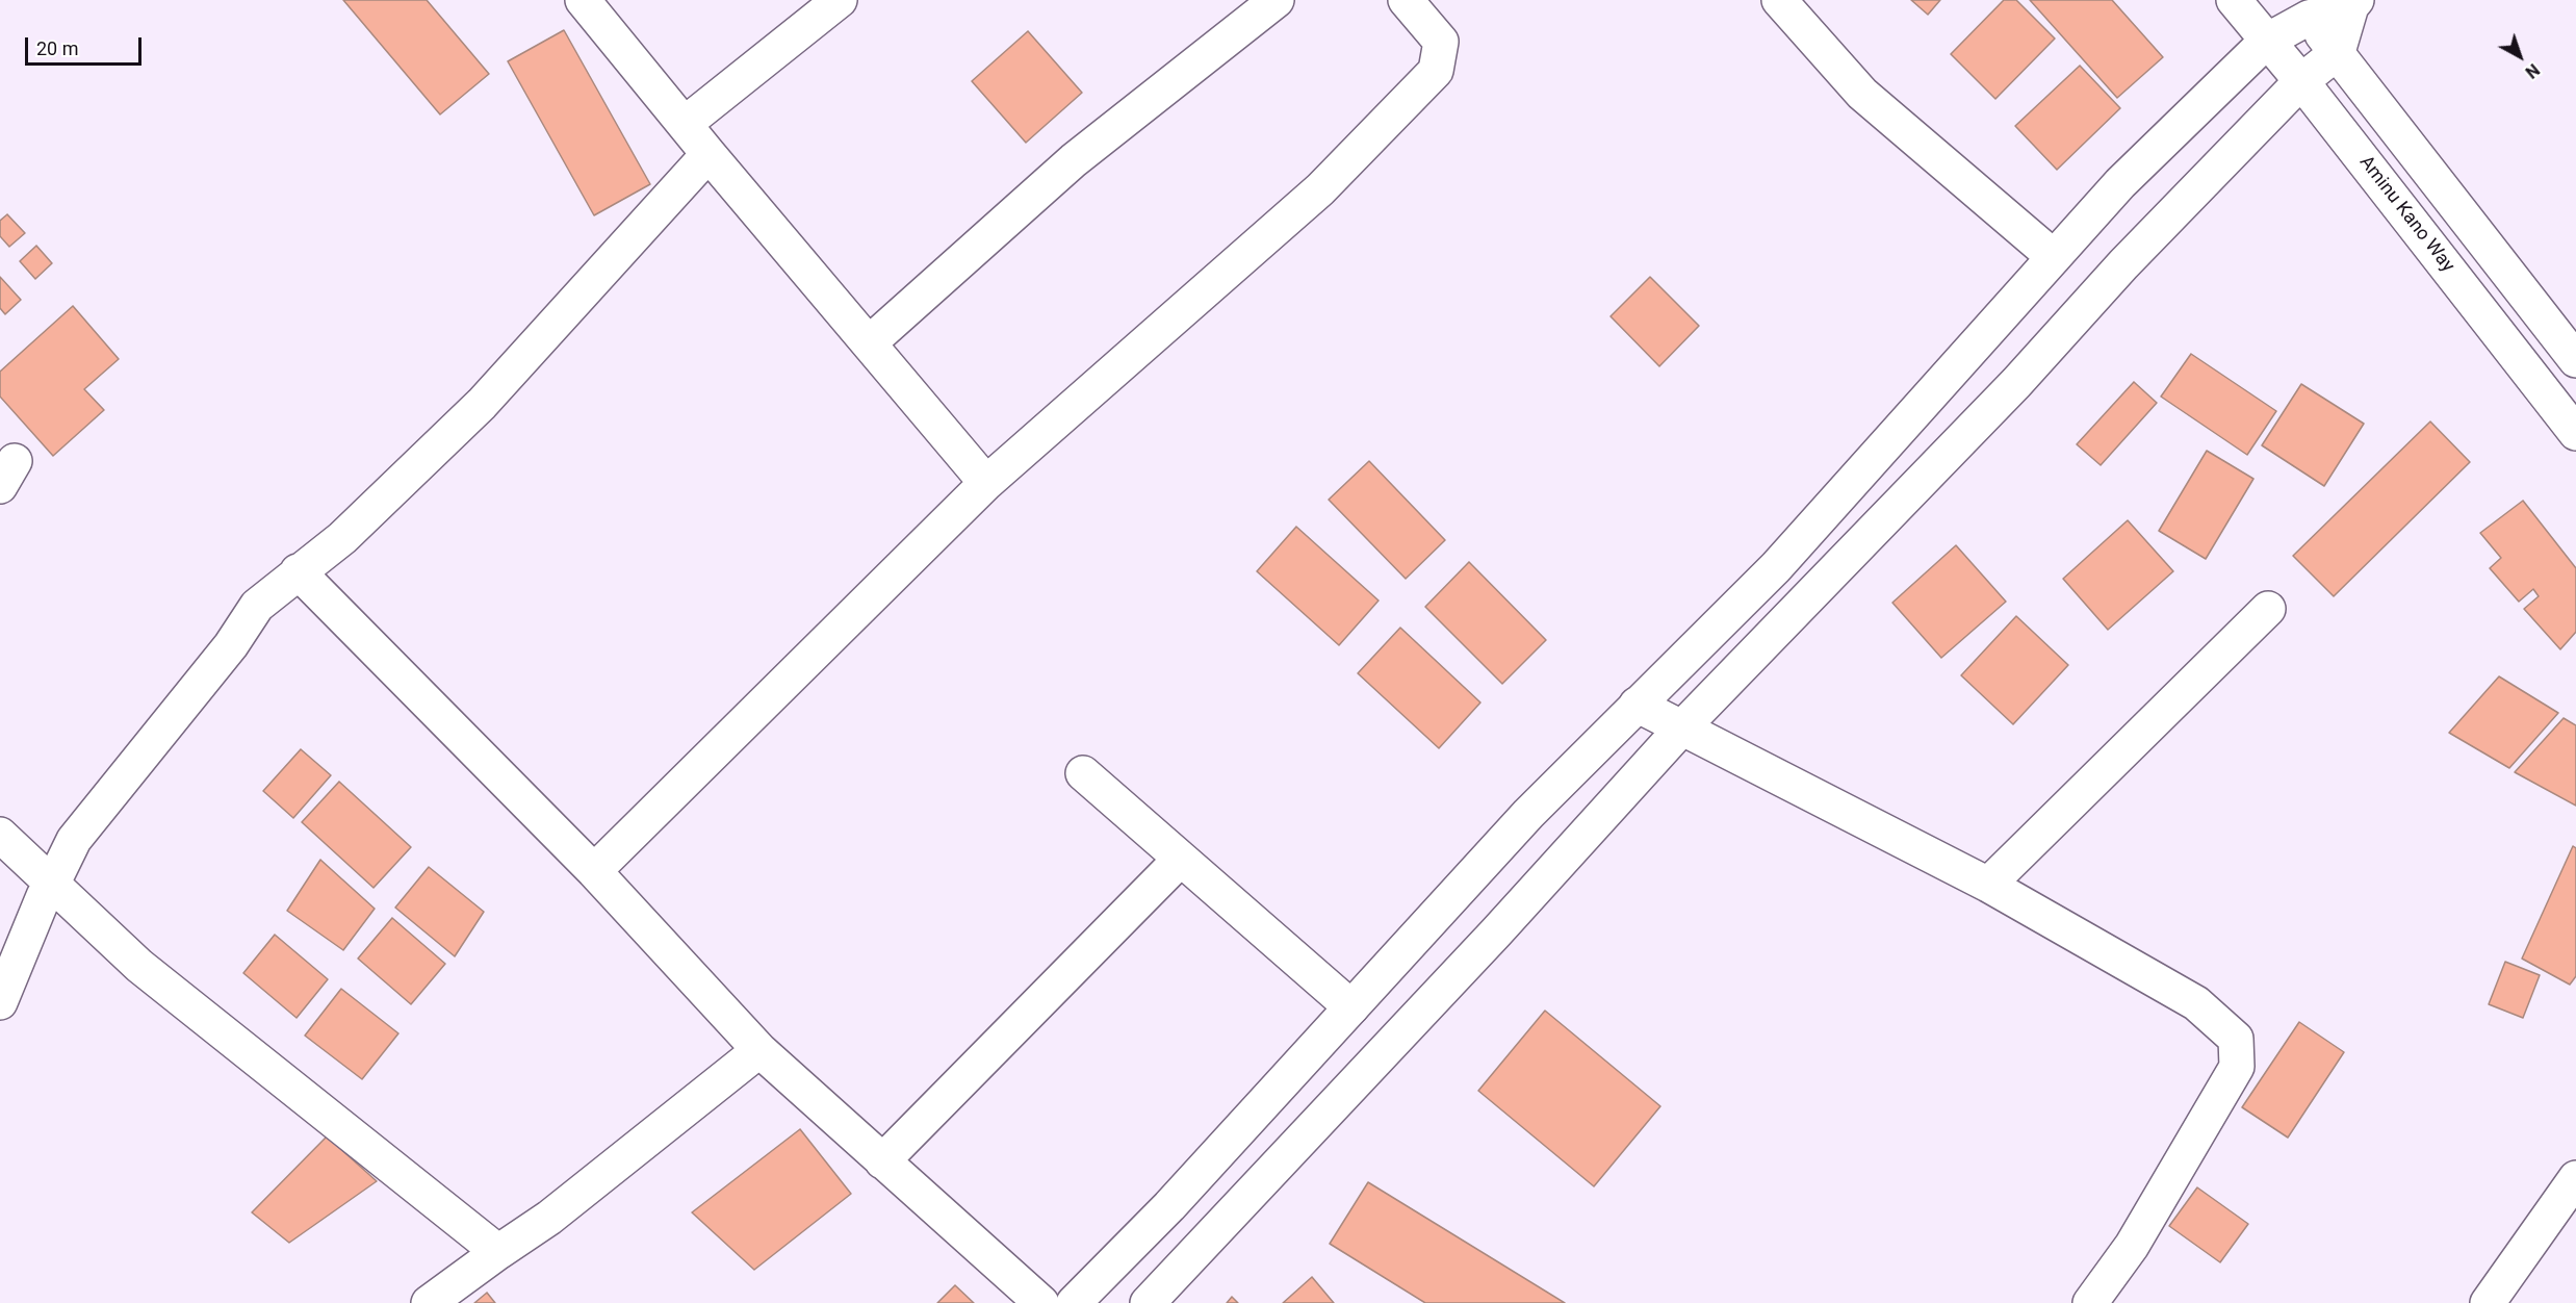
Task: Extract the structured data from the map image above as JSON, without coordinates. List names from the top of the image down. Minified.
{"streets":{"street":["Aminu Kano Way"]},"scale_bar":"20 m","north":"bottom right"}
